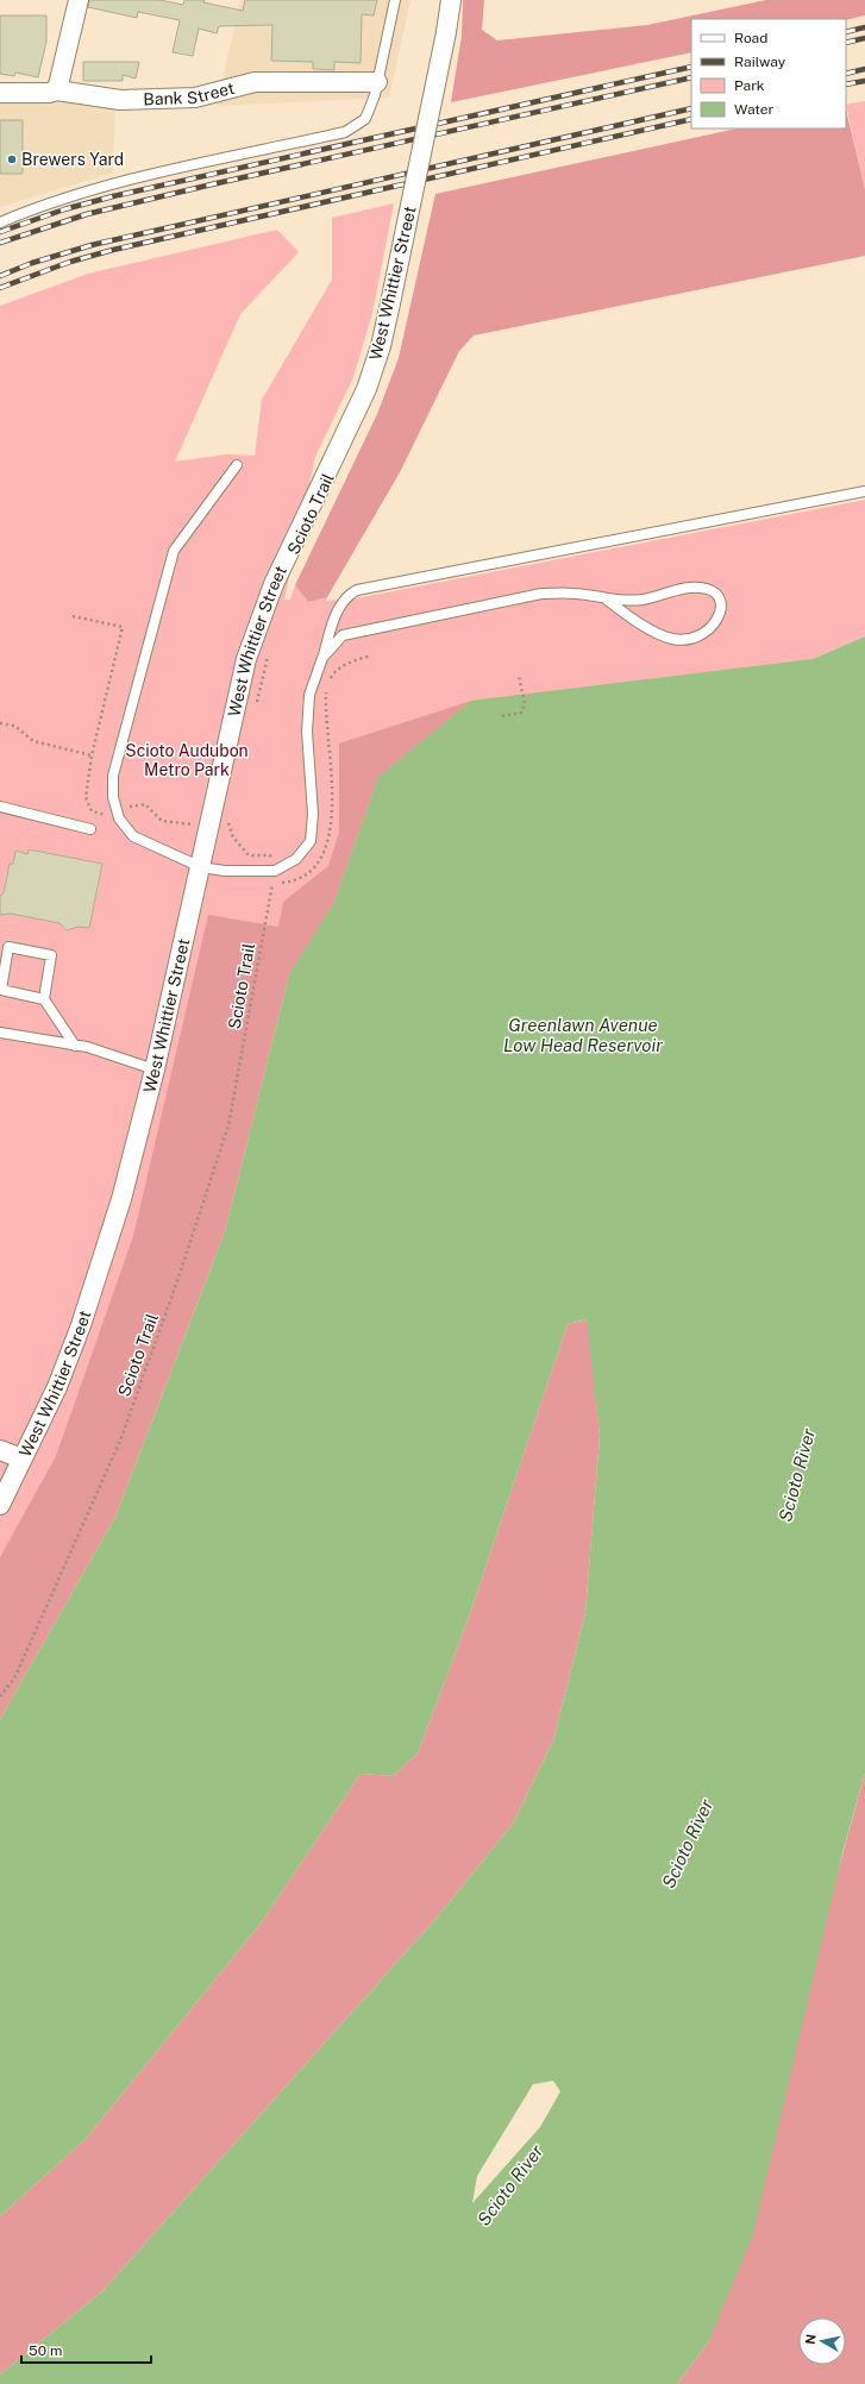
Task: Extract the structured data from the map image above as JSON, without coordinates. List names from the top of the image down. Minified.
{"streets":{"street":["Bank Street","West Whittier Street"],"path":["Scioto Trail"]},"water":["Greenlawn Avenue Low Head Reservoir","Scioto River"],"parks":["Scioto Audubon Metro Park"],"places":["Brewers Yard"],"legend":["Road","Railway","Park","Water"],"scale_bar":"50 m","north":"left"}
